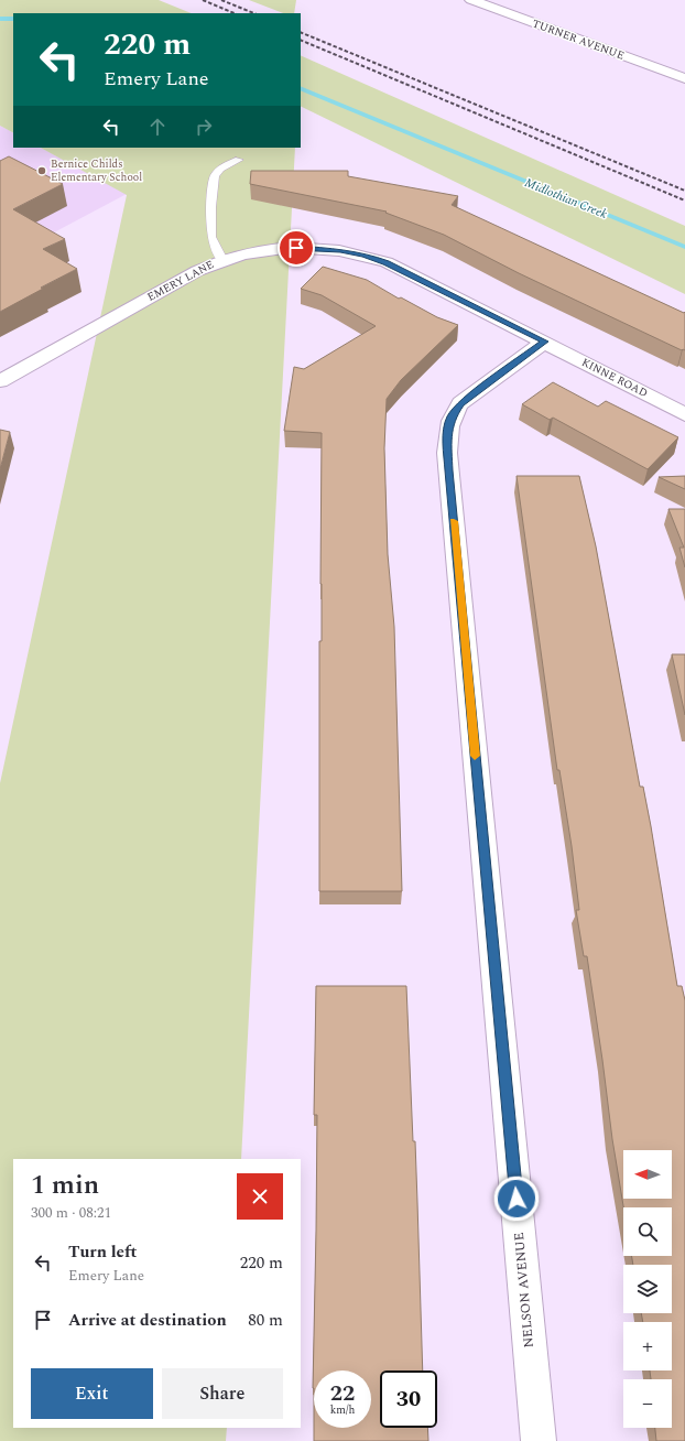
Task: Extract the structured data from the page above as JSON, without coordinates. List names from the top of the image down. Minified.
{"streets":{"street":["TURNER AVENUE","EMERY LANE","KINNE ROAD","NELSON AVENUE"]},"crossings":[["EMERY LANE","KINNE ROAD"],["EMERY LANE","NELSON AVENUE"],["KINNE ROAD","NELSON AVENUE"]],"water":["Midlothian Creek"],"places":["Bernice Childs Elementary School"],"north":"left","page":{"turn":["220 m","Emery Lane"],"map_buttons":["+","−"],"heading":["1 min","300 m · 08:21"],"list":[{"name":"Turn left","note":"Emery Lane","value":"220 m"},{"name":"Arrive at destination","value":"80 m"}],"buttons":["Exit","Share"],"speed":"22 km/h","limit":"30"}}
